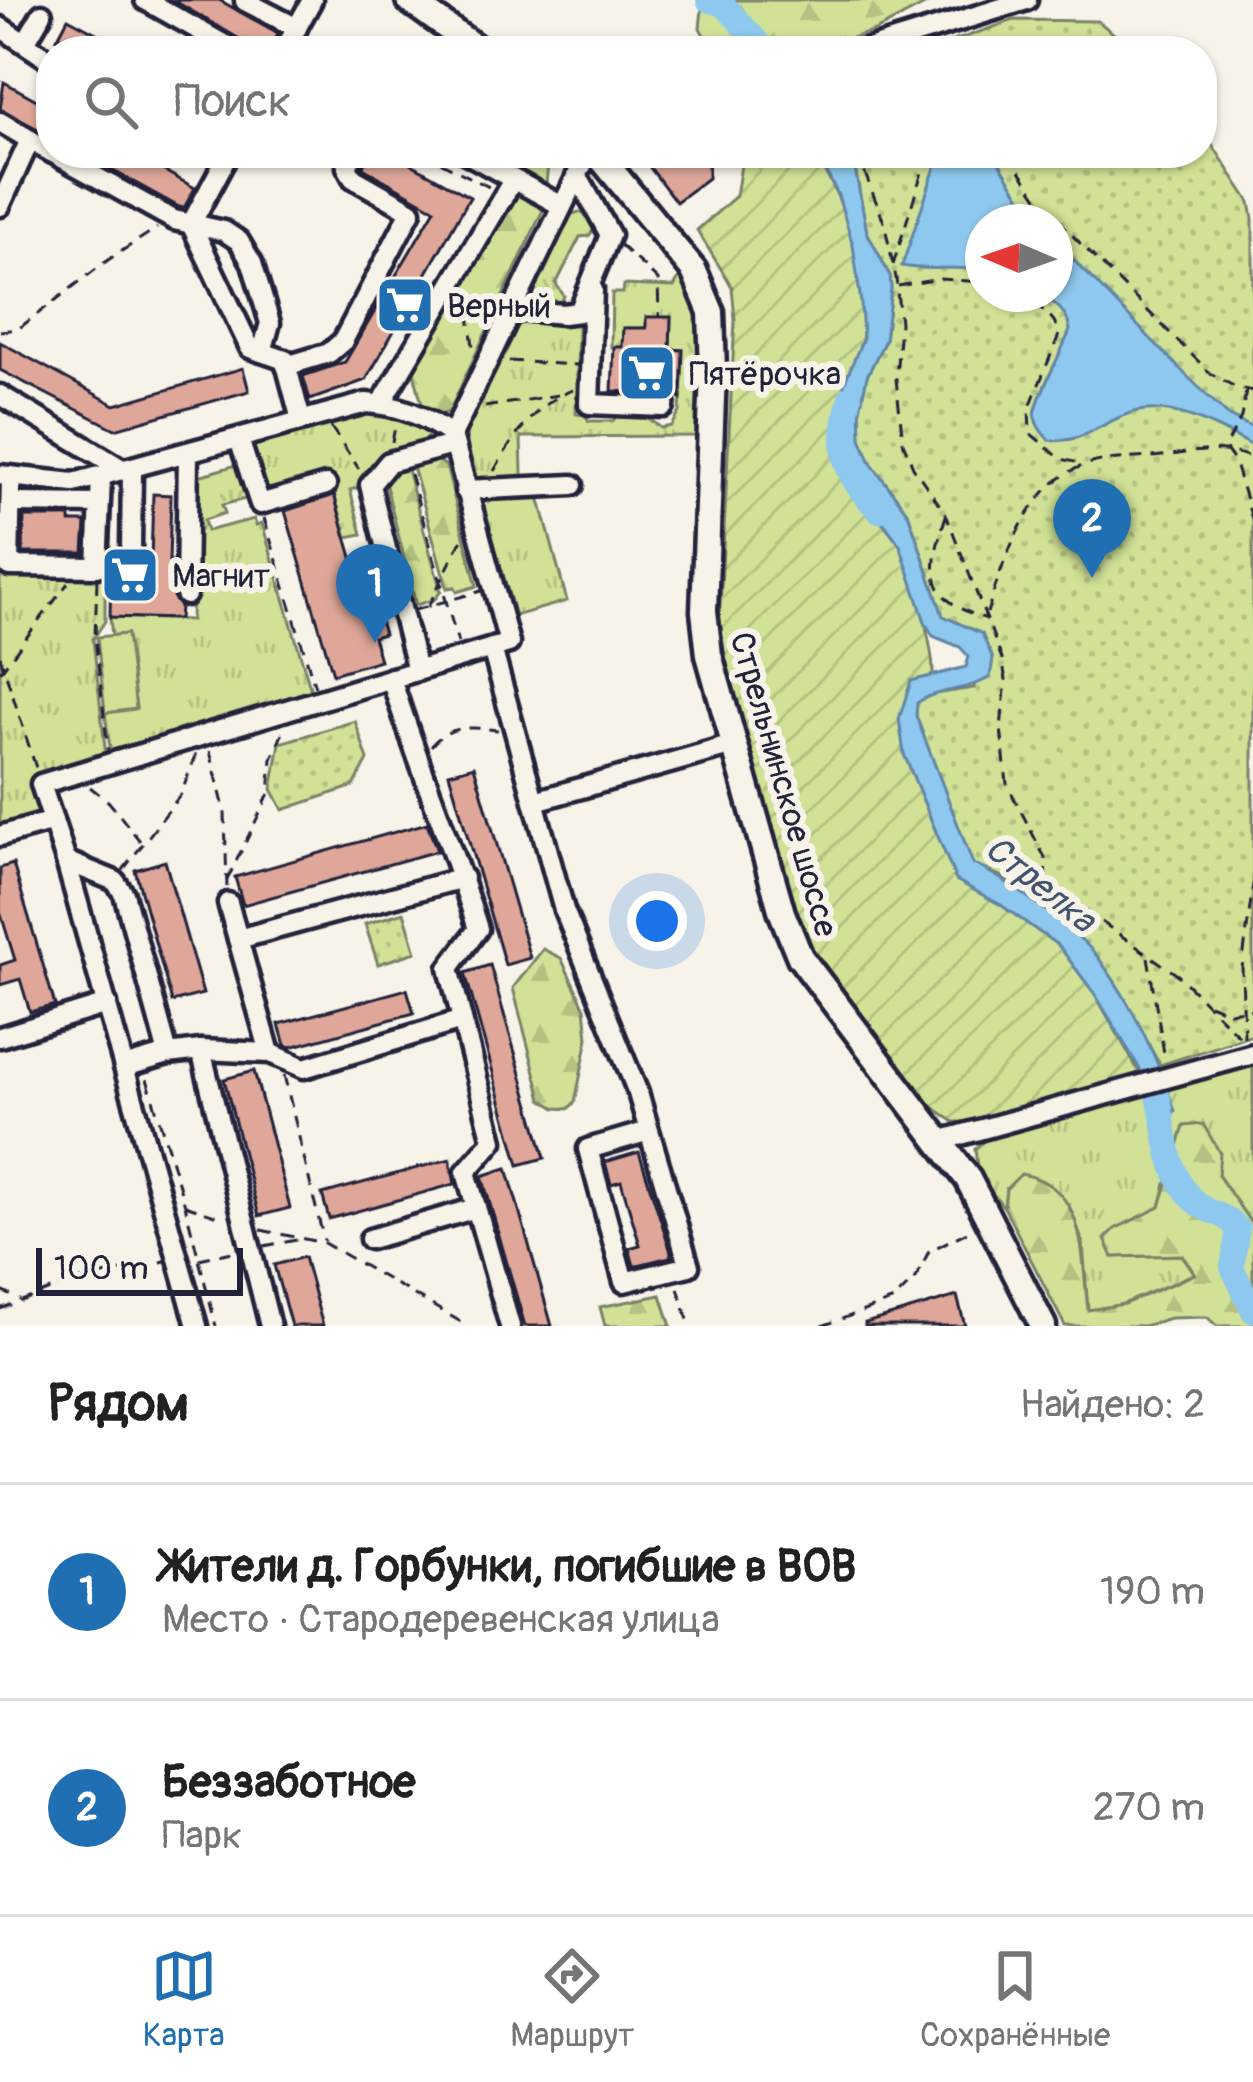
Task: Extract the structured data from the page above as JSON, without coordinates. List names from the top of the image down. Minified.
{"streets":{"main road":["Стрельнинское шоссе"]},"water":["Стрелка"],"places":{"supermarket":["Верный","Пятёрочка","Магнит"]},"scale_bar":"100 m","north":"left","page":{"search":"Поиск","pins":["2","1"],"scale":"100 m","heading":["Рядом","Найдено: 2"],"list":[{"mark":"1","name":"Жители д. Горбунки, погибшие в ВОВ","note":"Место · Стародеревенская улица","value":"190 m"},{"mark":"2","name":"Беззаботное","note":"Парк","value":"270 m"}],"nav":["Карта","Маршрут","Сохранённые"]}}
